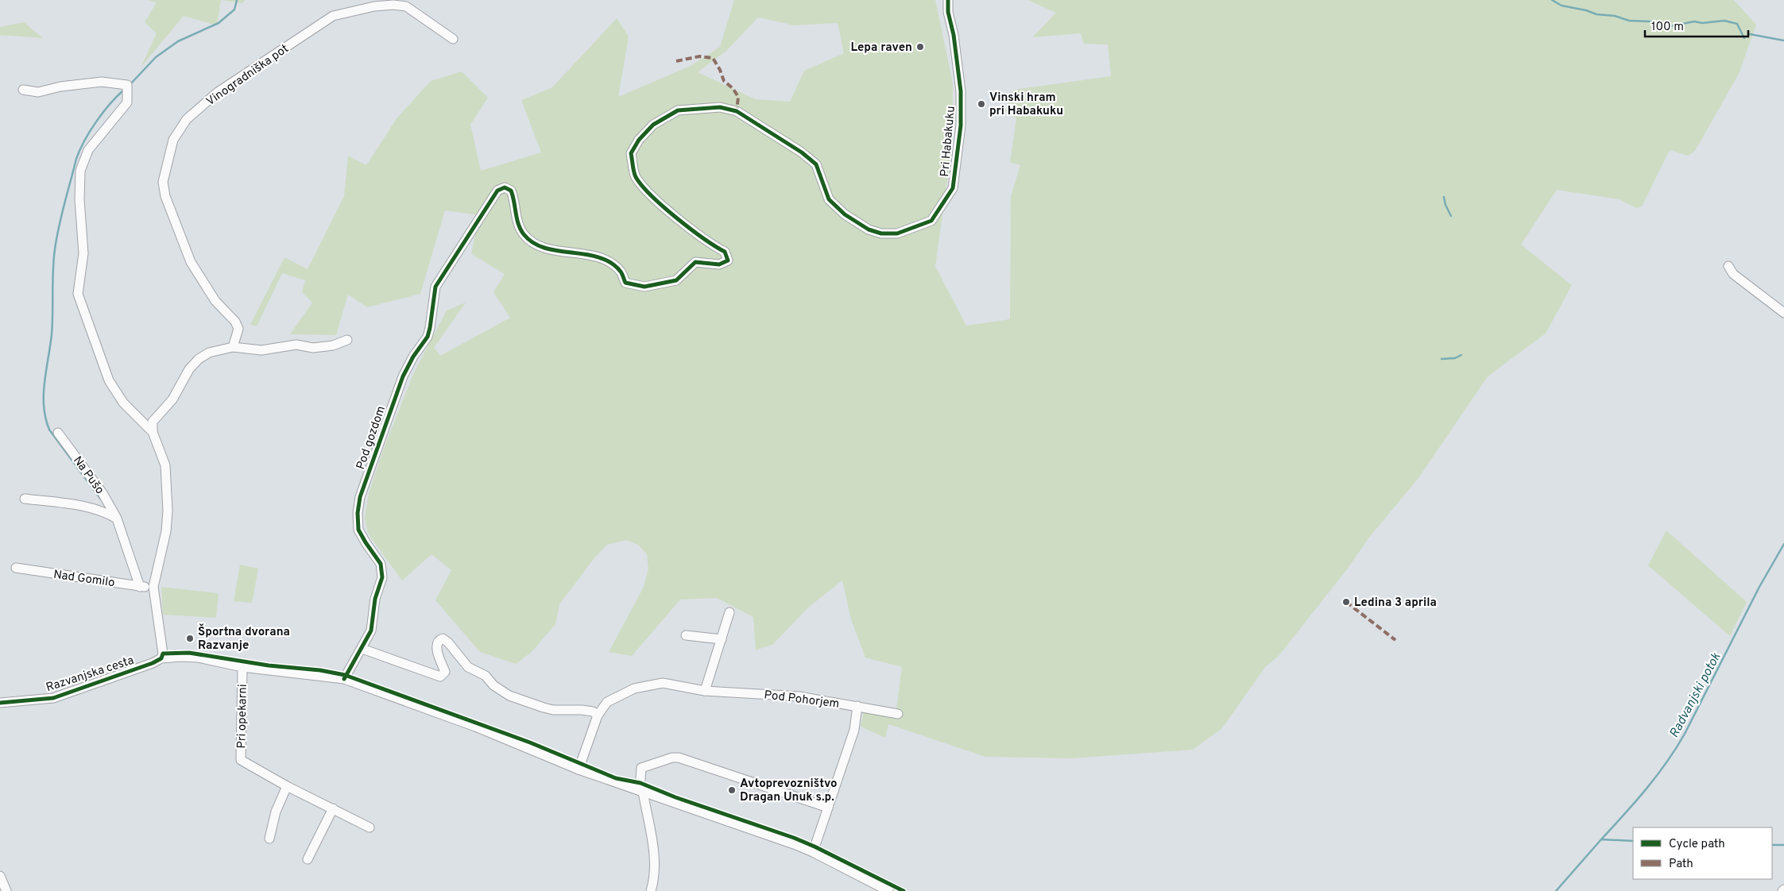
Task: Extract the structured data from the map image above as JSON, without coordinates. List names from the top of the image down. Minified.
{"streets":{"street":["Vinogradniška pot","Pri Habakuku","Pod gozdom","Na Pušo","Nad Gomilo","Razvanjska cesta","Pod Pohorjem","Pri opekarni"]},"crossings":[["Pri Habakuku","Pod gozdom"],["Pod gozdom","Razvanjska cesta"],["Na Pušo","Nad Gomilo"],["Razvanjska cesta","Pod Pohorjem"],["Razvanjska cesta","Pri opekarni"]],"water":["Radvanjski potok"],"places":["Lepa raven","Vinski hram pri Habakuku","Ledina 3 aprila","Športna dvorana Razvanje","Avtoprevozništvo Dragan Unuk s.p."],"legend":["Cycle path","Path"],"scale_bar":"100 m"}
